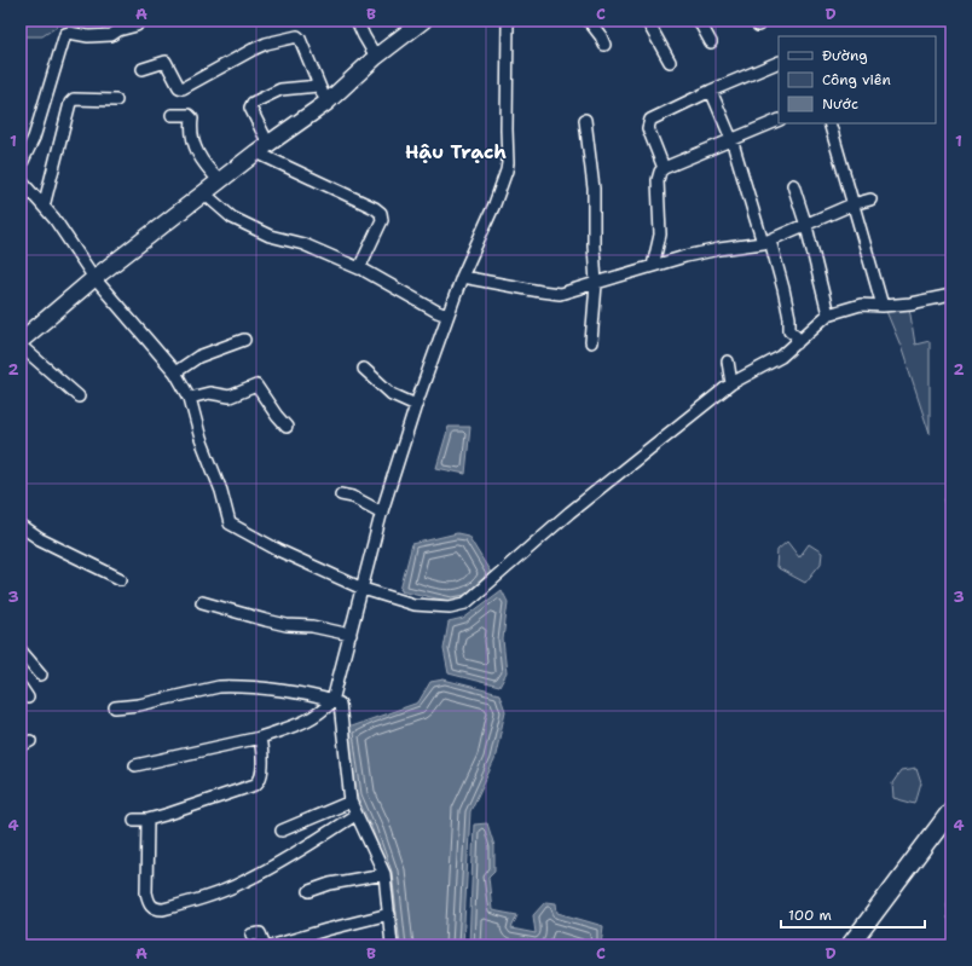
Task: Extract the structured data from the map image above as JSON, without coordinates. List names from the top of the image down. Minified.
{"districts":["Hậu Trạch"],"legend":["Đường","Công viên","Nước"],"scale_bar":"100 m","grid":{"columns":["A","B","C","D"],"rows":["1","2","3","4"]}}
